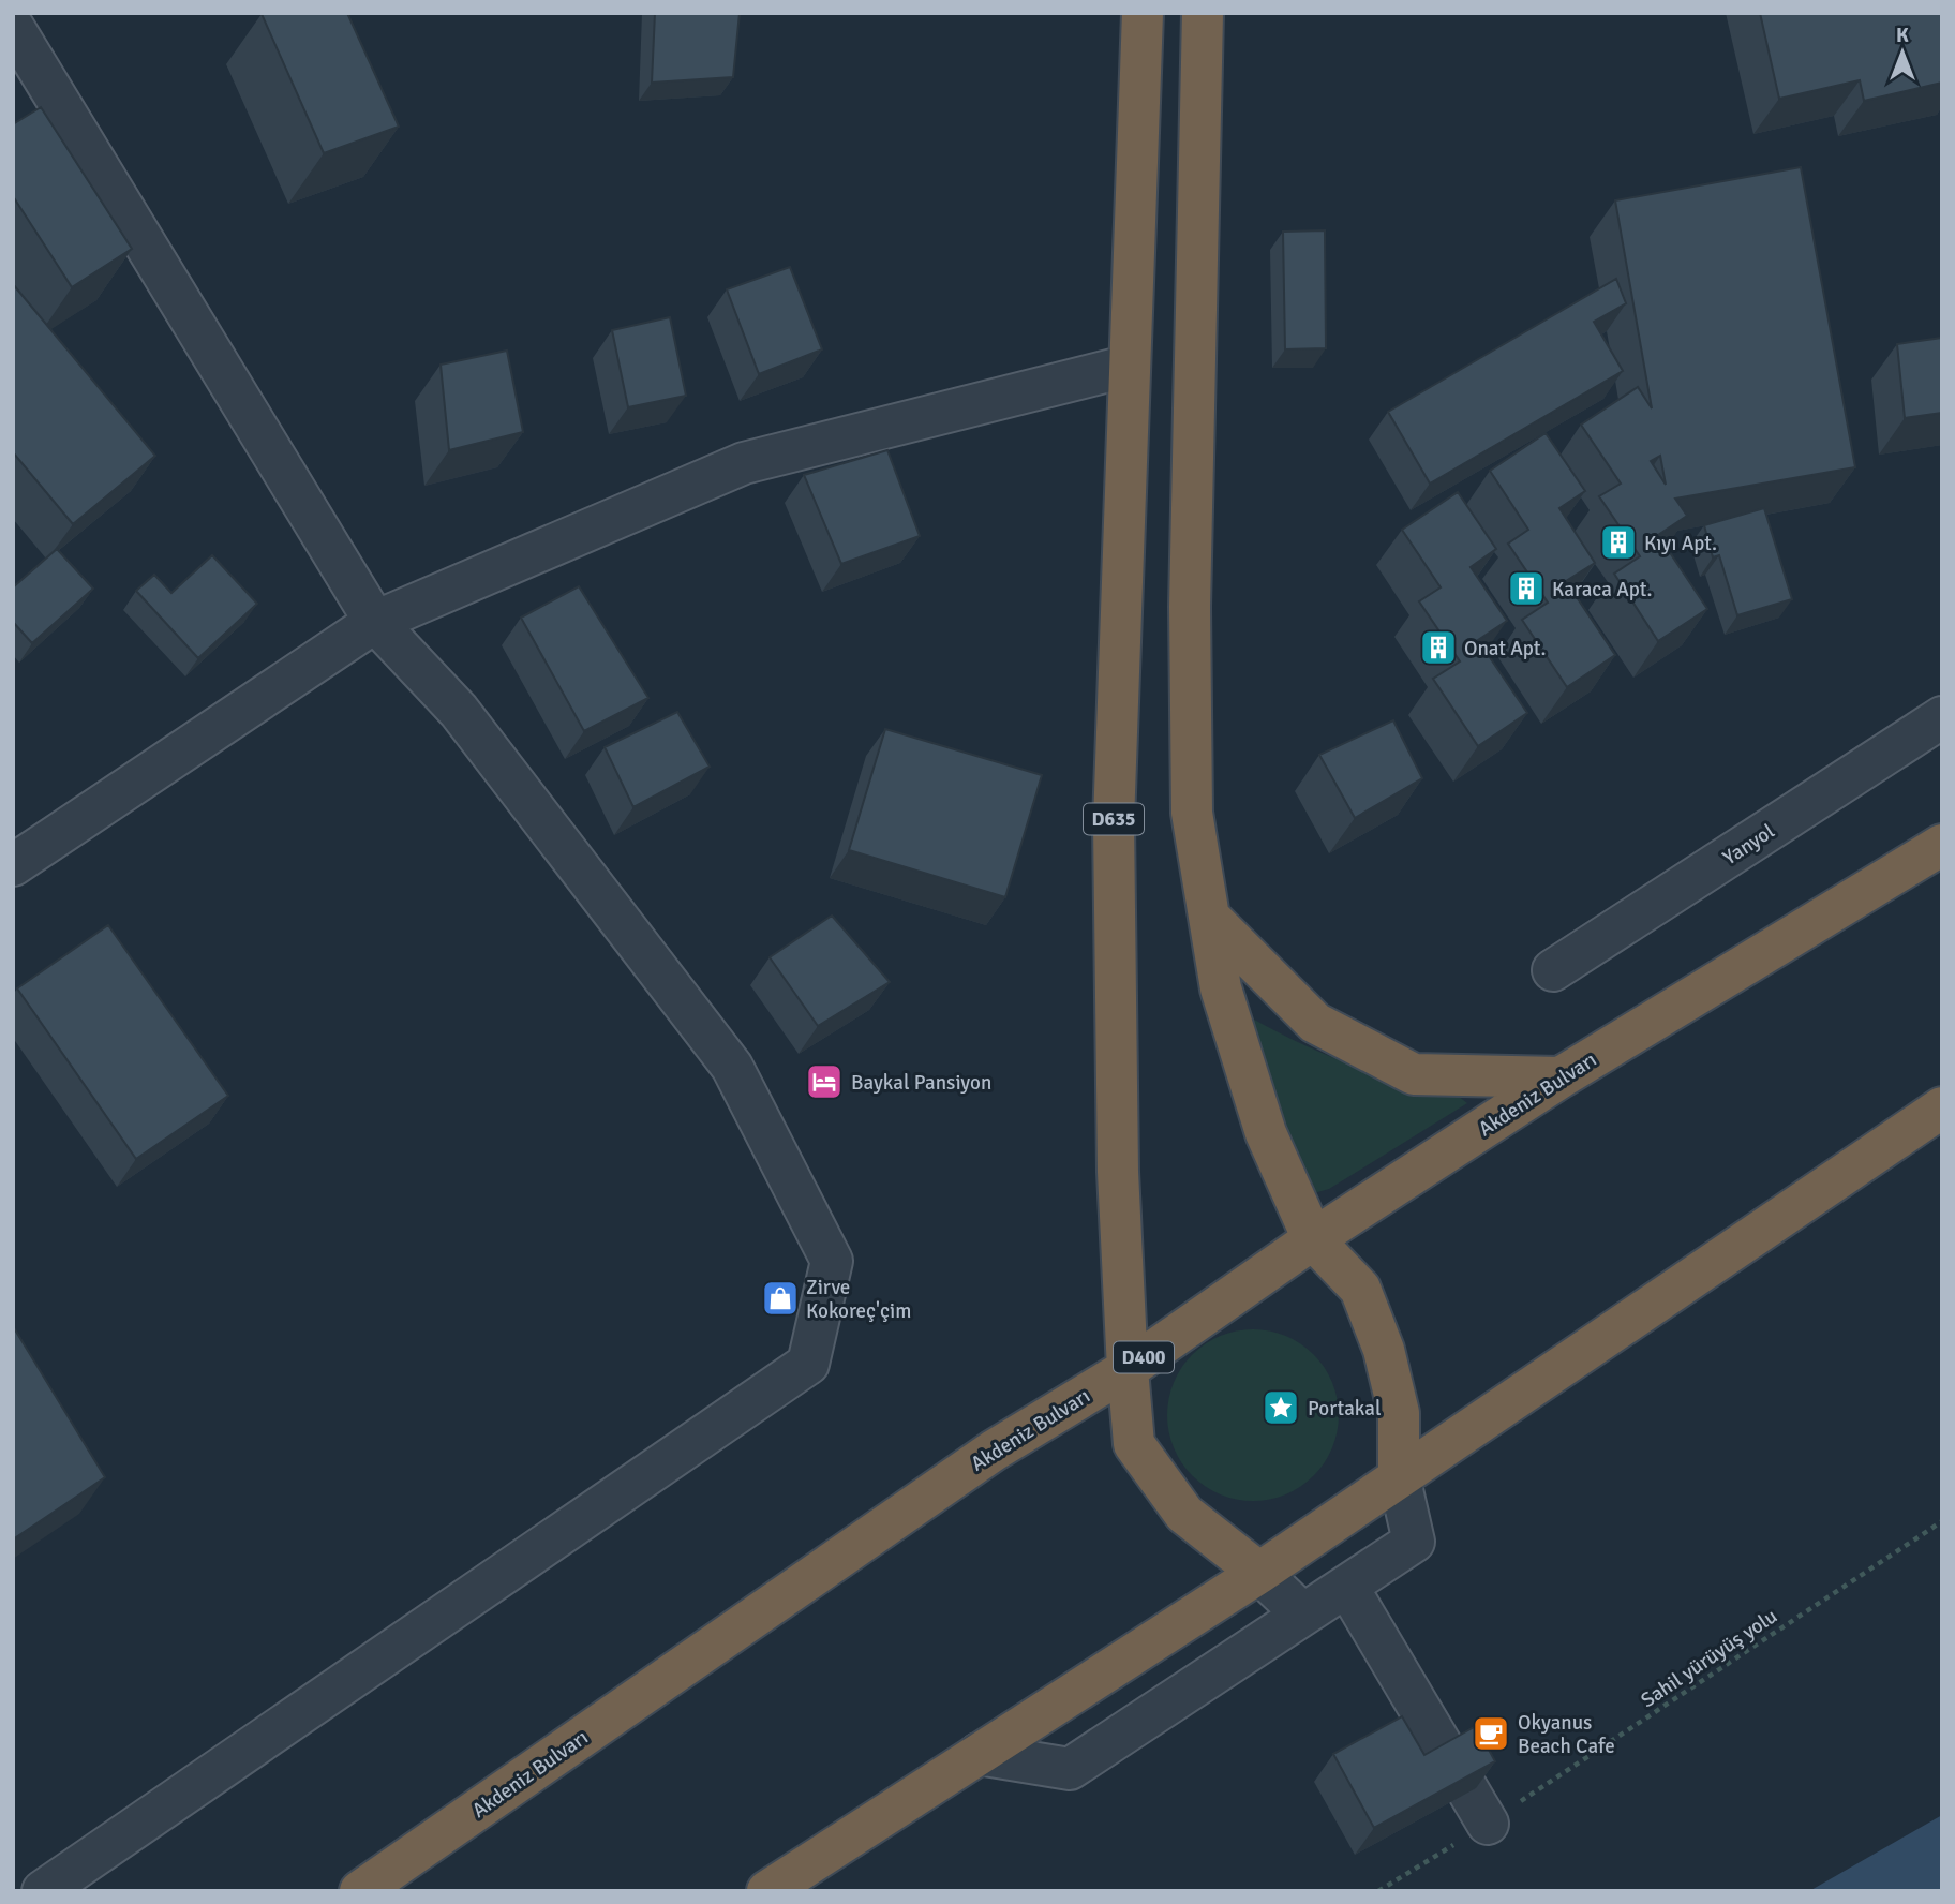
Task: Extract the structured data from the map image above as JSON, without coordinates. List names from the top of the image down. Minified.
{"streets":{"highway":["D635","Akdeniz Bulvarı","D400"],"street":["Yanyol"],"path":["Sahil yürüyüş yolu"]},"crossings":[["D635","Akdeniz Bulvarı"]],"places":{"building":["Kıyı Apt.","Karaca Apt.","Onat Apt."],"hotel":["Baykal Pansiyon"],"shop":["Zirve Kokoreç'çim"],"place":["Portakal"],"cafe":["Okyanus Beach Cafe"]},"north":"top"}
